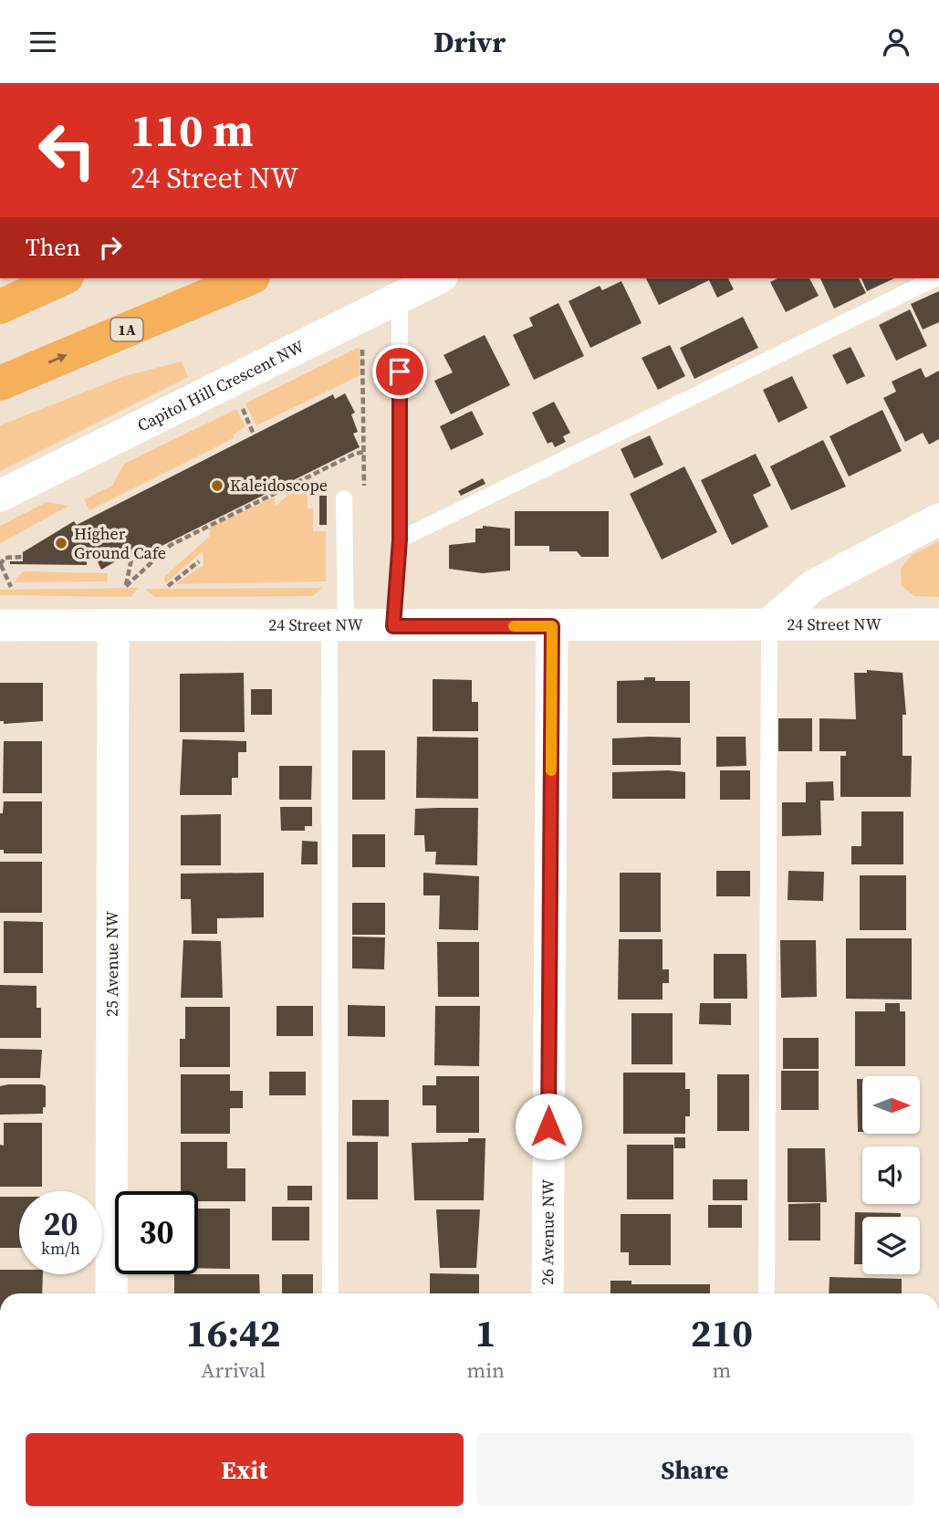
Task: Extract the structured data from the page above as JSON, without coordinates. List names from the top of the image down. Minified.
{"streets":{"highway":["1A"],"street":["Capitol Hill Crescent NW","24 Street NW","25 Avenue NW","26 Avenue NW"]},"crossings":[["24 Street NW","25 Avenue NW"],["24 Street NW","26 Avenue NW"]],"places":["Kaleidoscope","Higher Ground Cafe"],"north":"right","page":{"header":"Drivr","turn":["110 m","24 Street NW"],"then":"Then","speed":"20 km/h","limit":"30","eta":["16:42","Arrival","1","min","210","m"],"buttons":["Exit","Share"]}}
